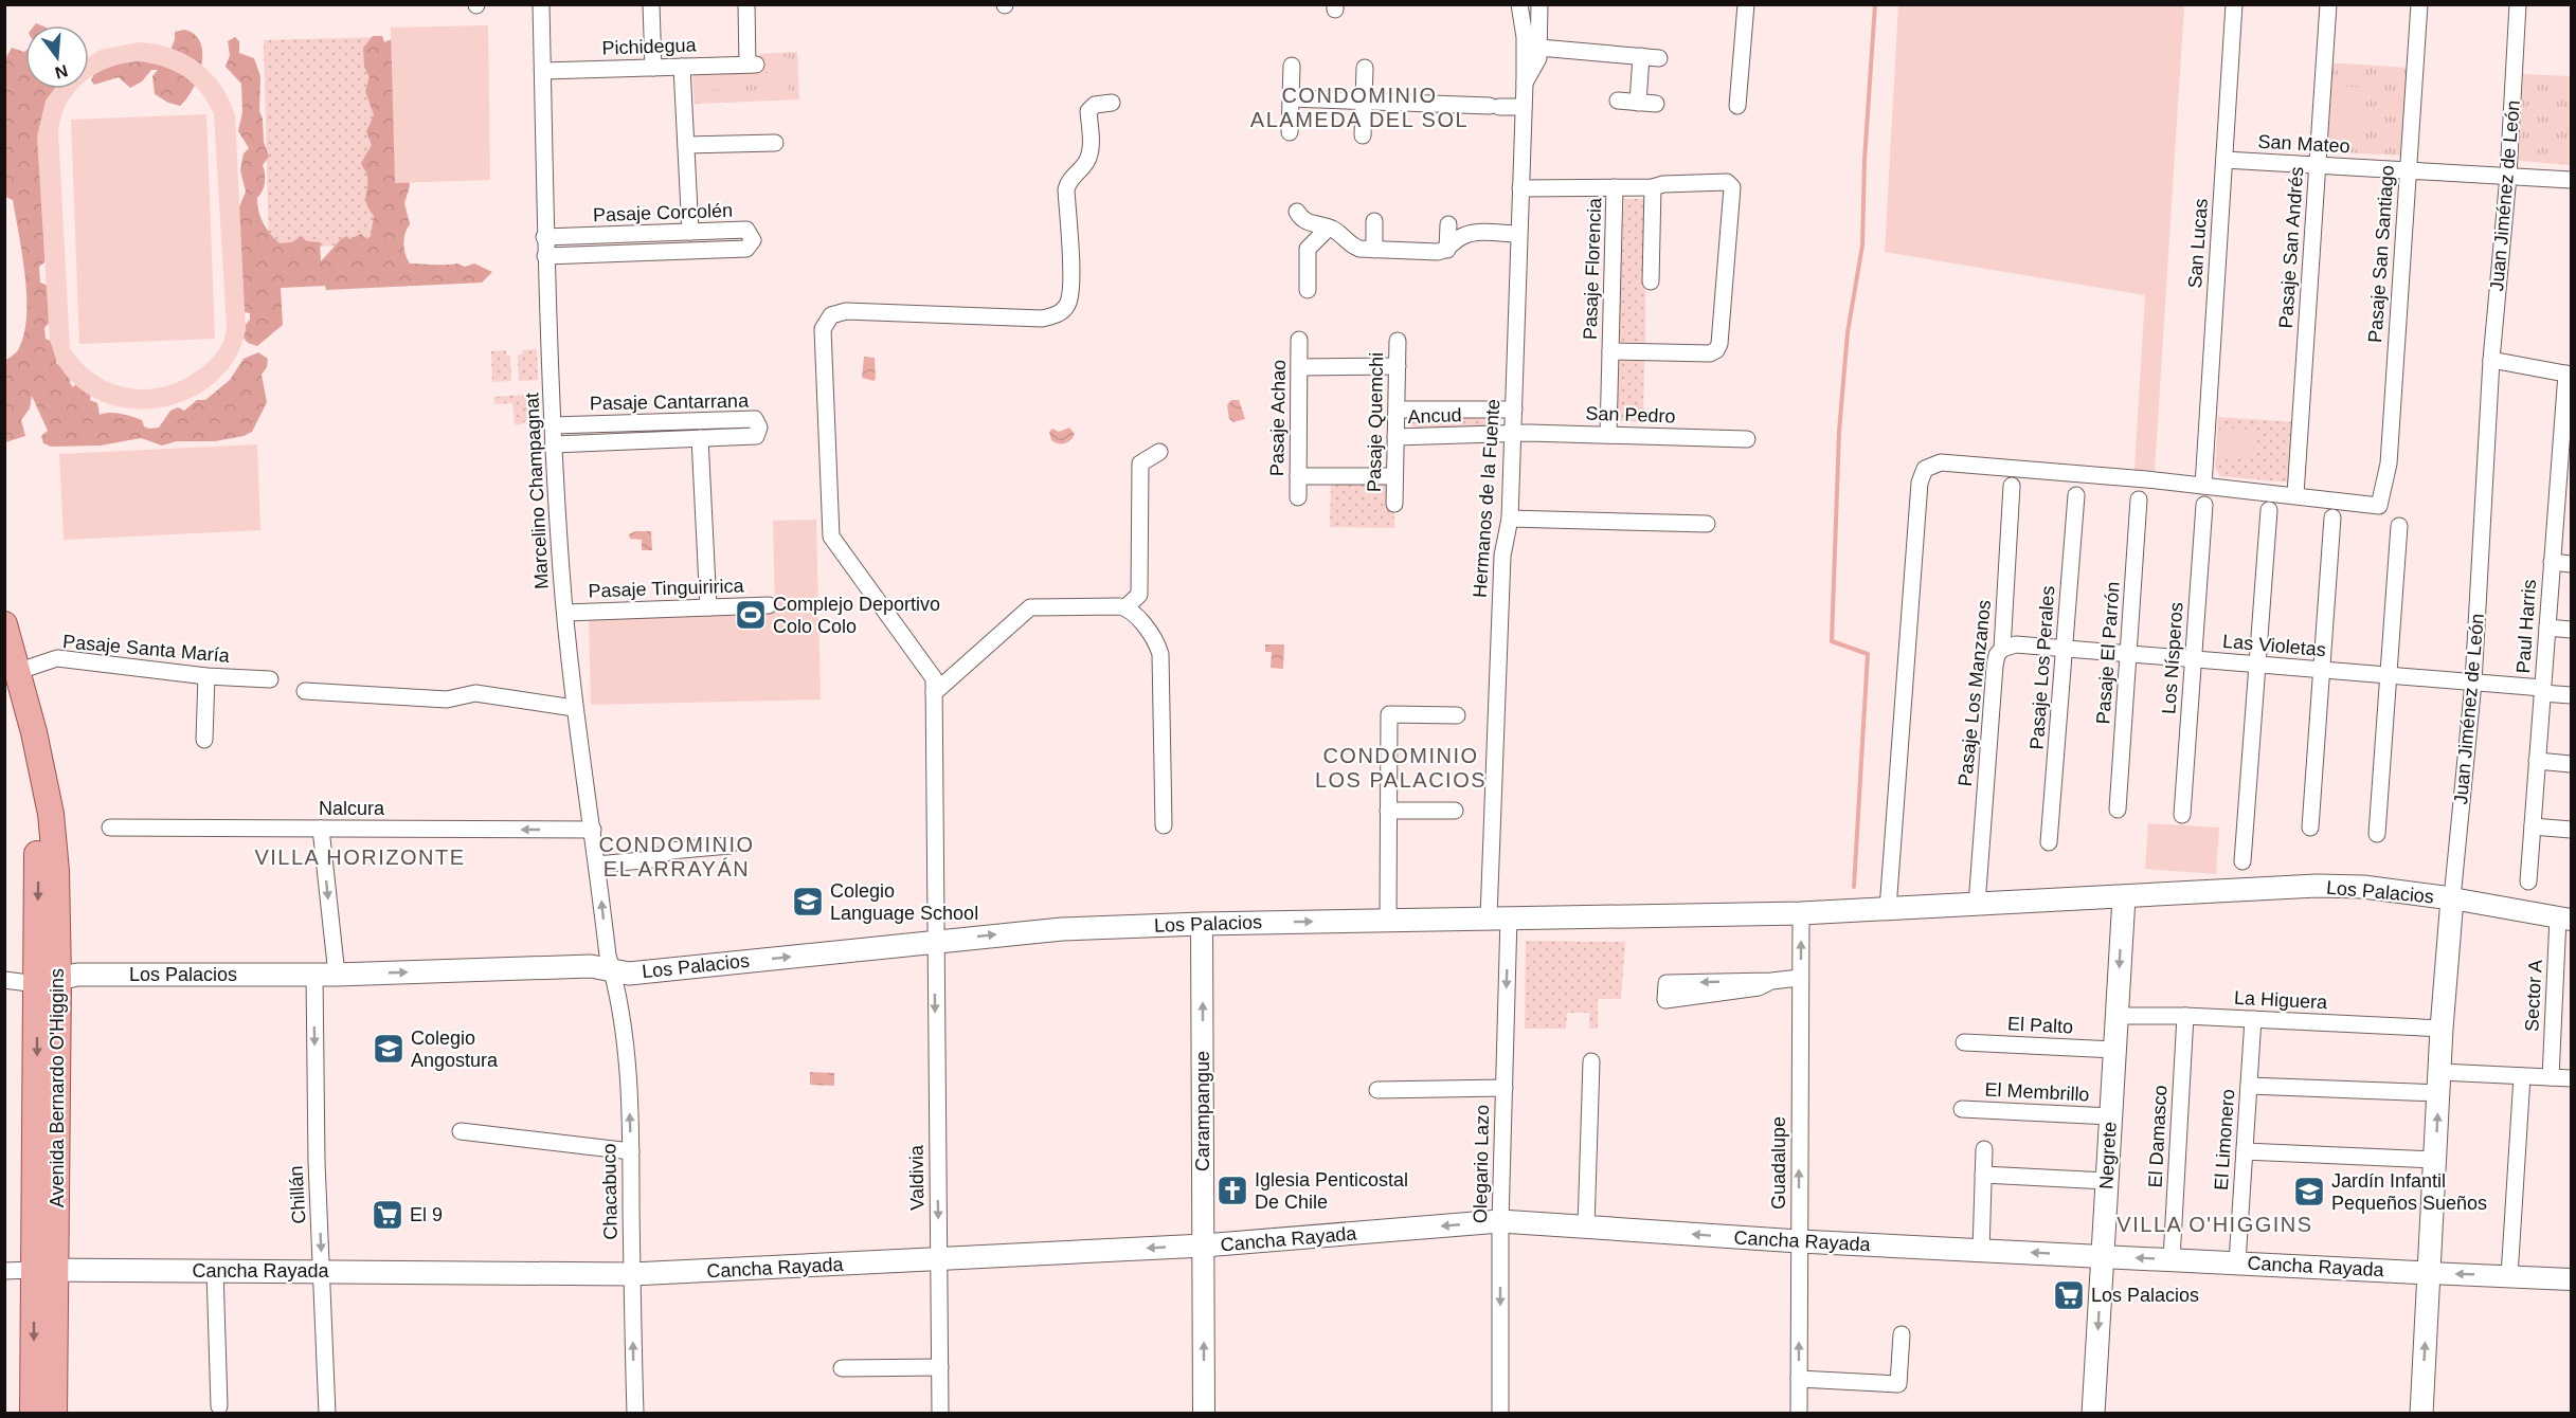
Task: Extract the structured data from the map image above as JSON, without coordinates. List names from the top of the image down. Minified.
{"streets":{"main road":["Juan Jiménez de León","Los Palacios","Avenida Bernardo O'Higgins","Negrete","Cancha Rayada"],"street":["Pichidegua","San Mateo","Pasaje Corcolén","San Lucas","Pasaje San Andrés","Pasaje San Santiago","Pasaje Florencia","Pasaje Cantarrana","San Pedro","Ancud","Pasaje Achao","Pasaje Quemchi","Marcelino Champagnat","Hermanos de la Fuente","Pasaje Tinguiririca","Paul Harris","Las Violetas","Pasaje Santa María","Pasaje El Parrón","Los Nísperos","Pasaje Los Perales","Pasaje Los Manzanos","Nalcura","Sector A","La Higuera","El Palto","El Membrillo","Carampangue","El Damasco","El Limonero","Guadalupe","Olegario Lazo","Valdivia","Chacabuco","Chillán"]},"crossings":[["Pichidegua","Marcelino Champagnat"],["San Mateo","Juan Jiménez de León"],["San Mateo","San Lucas"],["San Mateo","Pasaje San Andrés"],["San Mateo","Pasaje San Santiago"],["Juan Jiménez de León","Las Violetas"],["Juan Jiménez de León","Los Palacios"],["Juan Jiménez de León","La Higuera"],["Juan Jiménez de León","Cancha Rayada"],["Pasaje Corcolén","Marcelino Champagnat"],["Pasaje San Andrés","Pasaje San Santiago"],["Pasaje Florencia","San Pedro"],["Pasaje Florencia","Hermanos de la Fuente"],["Pasaje Cantarrana","Marcelino Champagnat"],["San Pedro","Ancud"],["San Pedro","Hermanos de la Fuente"],["Ancud","Pasaje Quemchi"],["Ancud","Hermanos de la Fuente"],["Marcelino Champagnat","Pasaje Tinguiririca"],["Marcelino Champagnat","Nalcura"],["Marcelino Champagnat","Los Palacios"],["Marcelino Champagnat","Chacabuco"],["Hermanos de la Fuente","Los Palacios"],["Hermanos de la Fuente","Olegario Lazo"],["Paul Harris","Las Violetas"],["Las Violetas","Pasaje El Parrón"],["Las Violetas","Los Nísperos"],["Las Violetas","Pasaje Los Perales"],["Las Violetas","Pasaje Los Manzanos"],["Pasaje Santa María","Avenida Bernardo O'Higgins"],["Pasaje Los Manzanos","Los Palacios"],["Los Palacios","Sector A"],["Los Palacios","Avenida Bernardo O'Higgins"],["Los Palacios","Carampangue"],["Los Palacios","Negrete"],["Los Palacios","Guadalupe"],["Los Palacios","Olegario Lazo"],["Los Palacios","Valdivia"],["Los Palacios","Chacabuco"],["Los Palacios","Chillán"],["La Higuera","El Damasco"],["La Higuera","El Limonero"],["La Higuera","Negrete"],["El Palto","Negrete"],["Avenida Bernardo O'Higgins","Cancha Rayada"],["El Membrillo","Negrete"],["Carampangue","Cancha Rayada"],["El Damasco","Cancha Rayada"],["El Limonero","Cancha Rayada"],["Negrete","Cancha Rayada"],["Guadalupe","Cancha Rayada"],["Olegario Lazo","Cancha Rayada"],["Valdivia","Cancha Rayada"],["Chacabuco","Cancha Rayada"],["Chillán","Cancha Rayada"]],"one_way":["Los Palacios","Carampangue","Negrete","Guadalupe","Olegario Lazo","Chacabuco","Chillán","Cancha Rayada"],"districts":["CONDOMINIO ALAMEDA DEL SOL","CONDOMINIO LOS PALACIOS","CONDOMINIO EL ARRAYÁN","VILLA HORIZONTE","VILLA O'HIGGINS"],"places":{"sports":["Complejo Deportivo Colo Colo"],"school or university":["Colegio Language School","Colegio Angostura","Jardín Infantil Pequeños Sueños"],"church":["Iglesia Penticostal De Chile"],"supermarket":["El 9","Los Palacios"]},"north":"bottom"}
